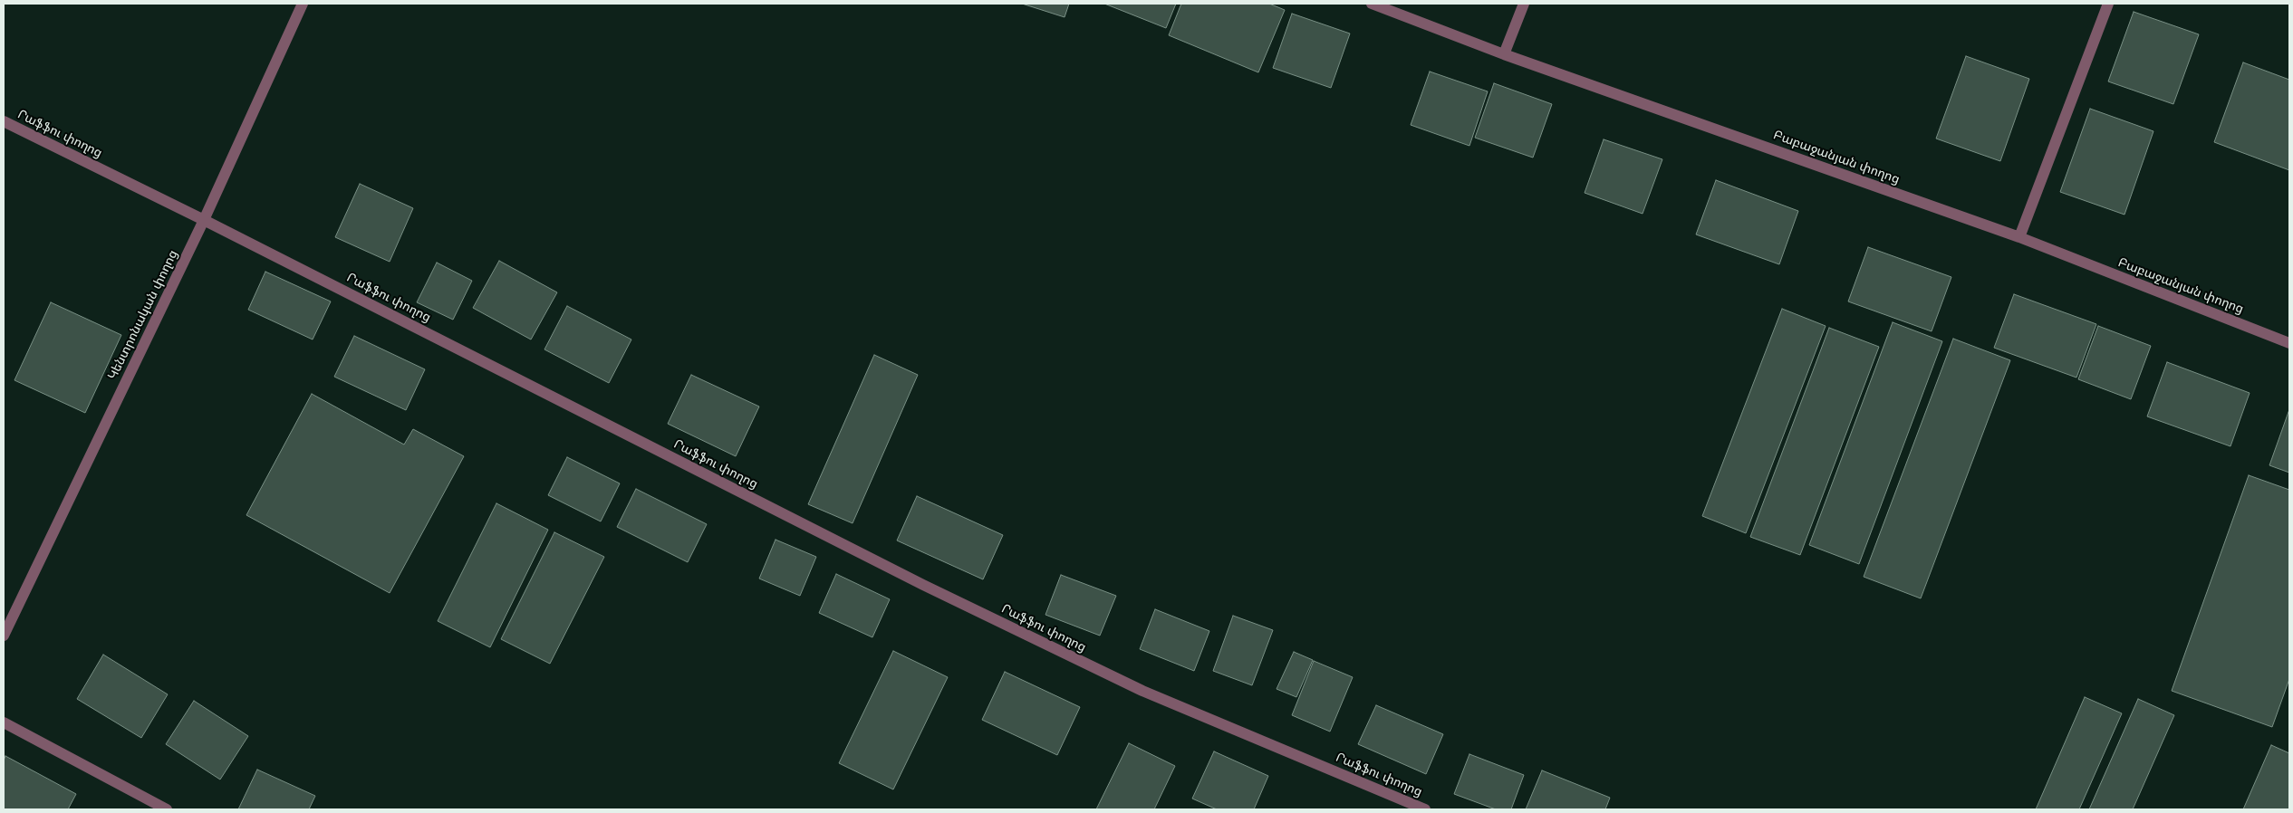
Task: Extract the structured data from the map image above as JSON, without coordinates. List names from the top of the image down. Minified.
{"streets":{"street":["Րաֆֆու փողոց","Բաբաջանյան փողոց","Կենտրոնական փողոց"]},"crossings":[["Րաֆֆու փողոց","Կենտրոնական փողոց"]]}
